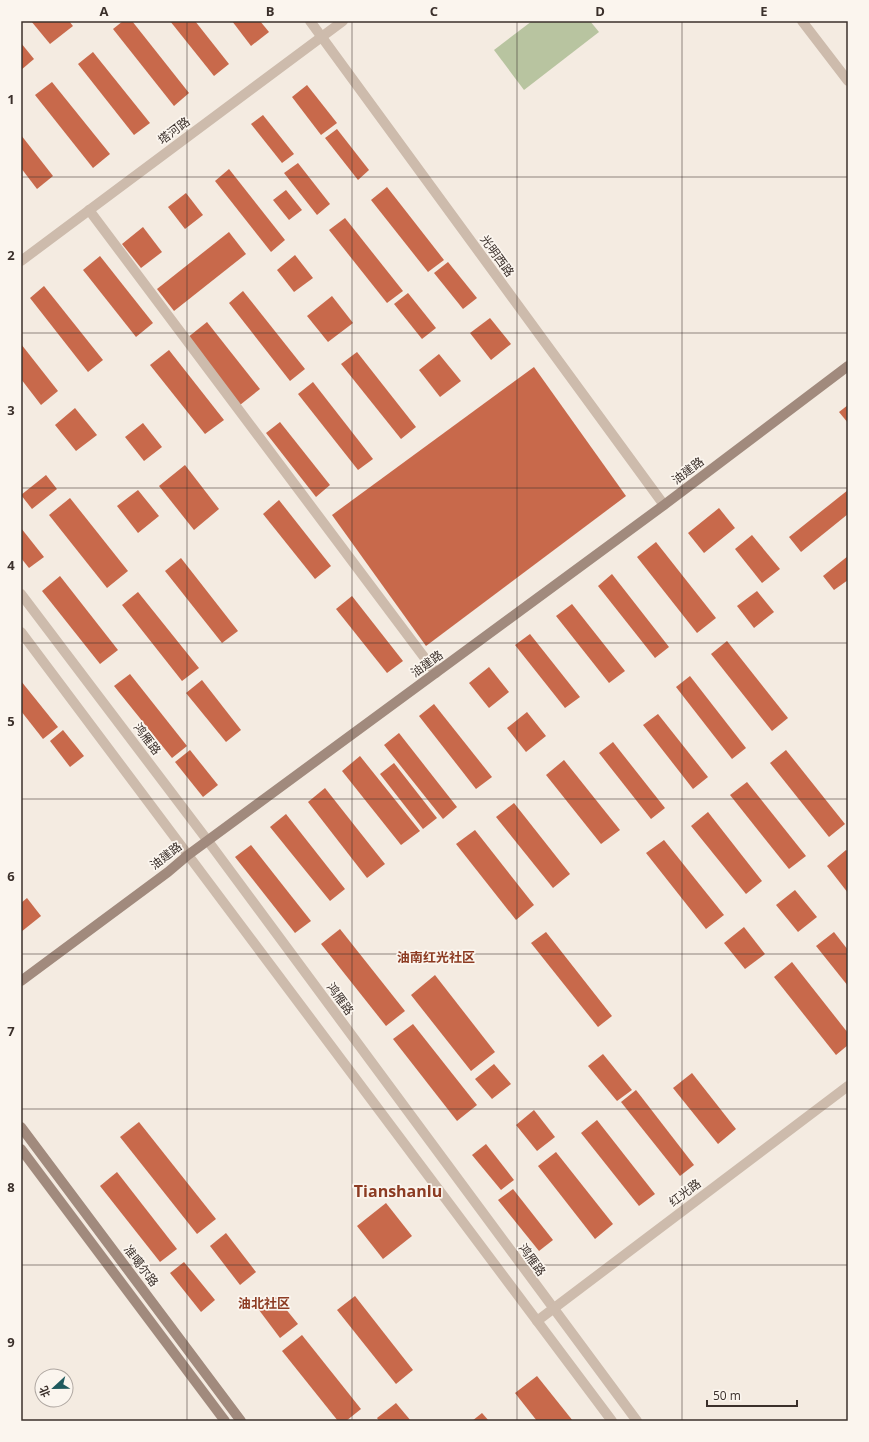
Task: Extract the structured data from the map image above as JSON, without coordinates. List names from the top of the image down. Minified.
{"streets":{"main road":["油建路","准噶尔路"],"street":["塔河路","光明西路","鸿雁路","红光路"]},"crossings":[["塔河路","光明西路"],["光明西路","油建路"],["油建路","鸿雁路"],["鸿雁路","红光路"]],"districts":["油南红光社区","Tianshanlu","油北社区"],"scale_bar":"50 m","north":"left","grid":{"columns":["A","B","C","D","E"],"rows":["1","2","3","4","5","6","7","8","9"]}}
